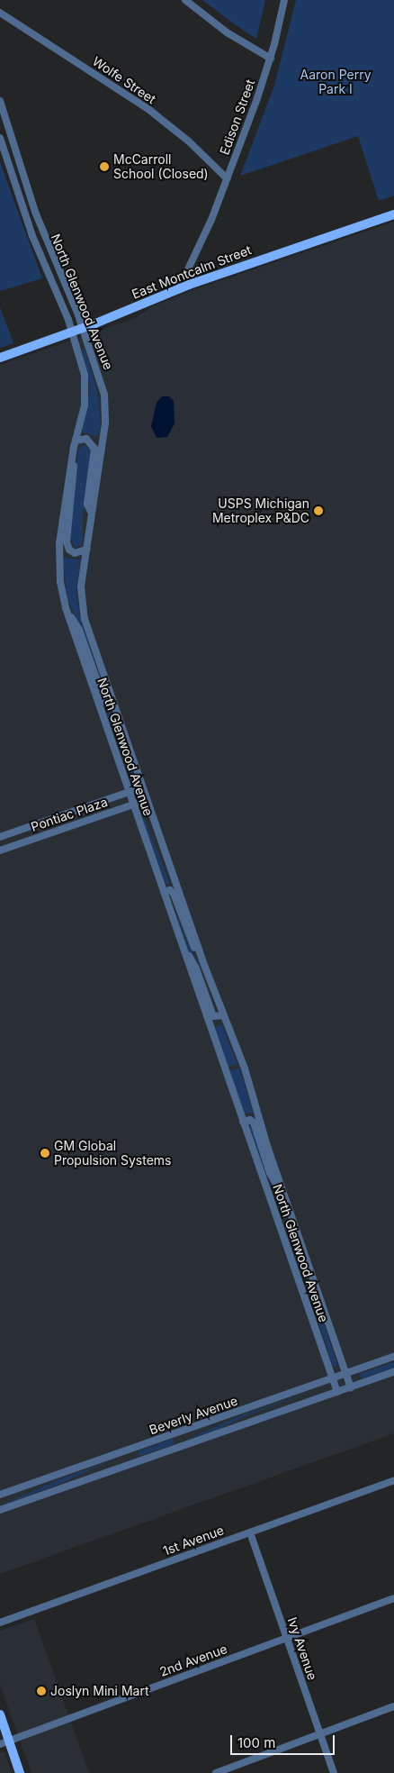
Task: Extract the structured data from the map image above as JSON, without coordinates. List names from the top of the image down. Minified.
{"streets":{"main road":["East Montcalm Street"],"street":["Wolfe Street","Edison Street","North Glenwood Avenue","Pontiac Plaza","Beverly Avenue","1st Avenue","Ivy Avenue","2nd Avenue"]},"crossings":[["Wolfe Street","Edison Street"],["Edison Street","East Montcalm Street"],["East Montcalm Street","North Glenwood Avenue"],["North Glenwood Avenue","Pontiac Plaza"],["North Glenwood Avenue","Beverly Avenue"],["1st Avenue","Ivy Avenue"],["Ivy Avenue","2nd Avenue"]],"parks":["Aaron Perry Park I"],"places":["McCarroll School (Closed)","USPS Michigan Metroplex P&DC","GM Global Propulsion Systems","Joslyn Mini Mart"],"scale_bar":"100 m"}
